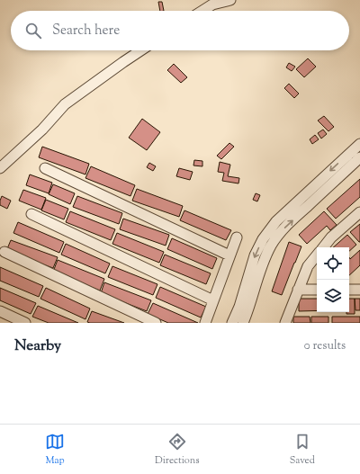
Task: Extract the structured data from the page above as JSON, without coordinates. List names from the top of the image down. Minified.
{"page":{"search":"Search here","heading":["Nearby","0 results"],"nav":["Map","Directions","Saved"]}}
